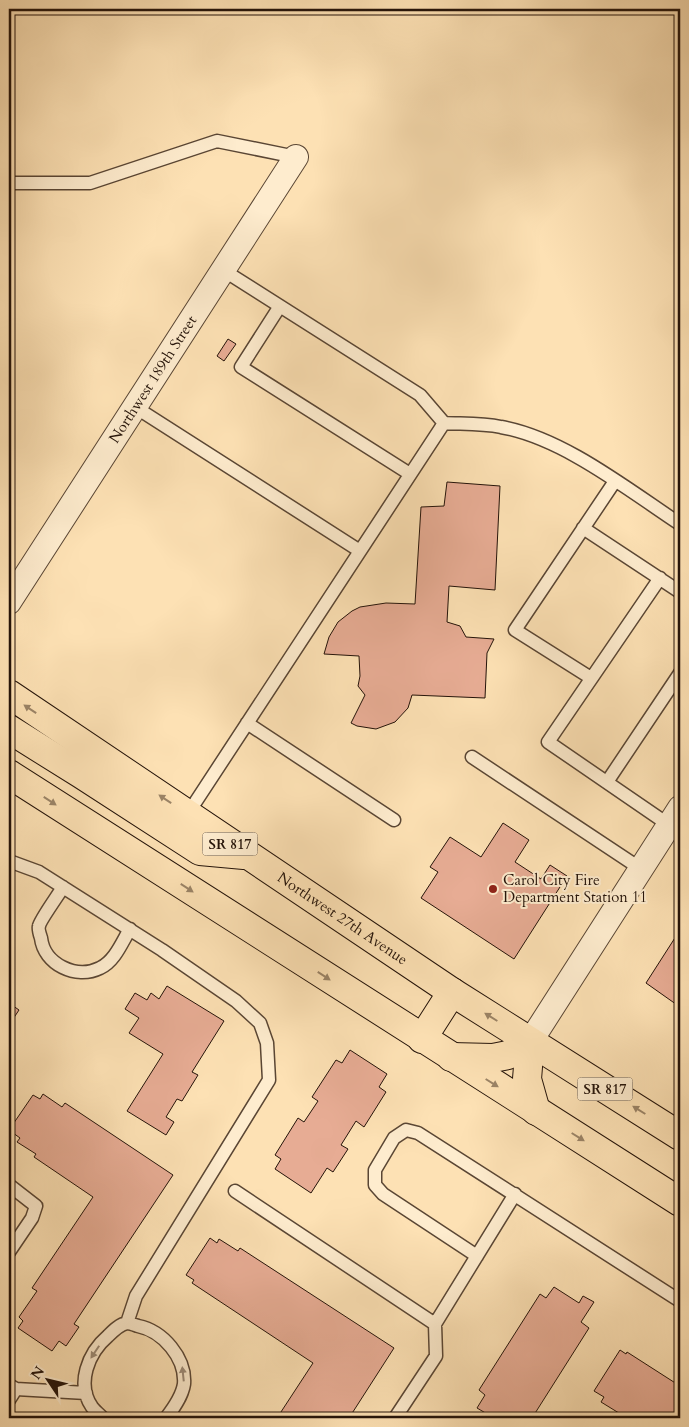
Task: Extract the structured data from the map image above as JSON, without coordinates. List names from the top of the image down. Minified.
{"streets":{"main road":["SR 817","Northwest 27th Avenue"],"street":["Northwest 189th Street"]},"places":["Carol City Fire Department Station 11"],"north":"top left"}
